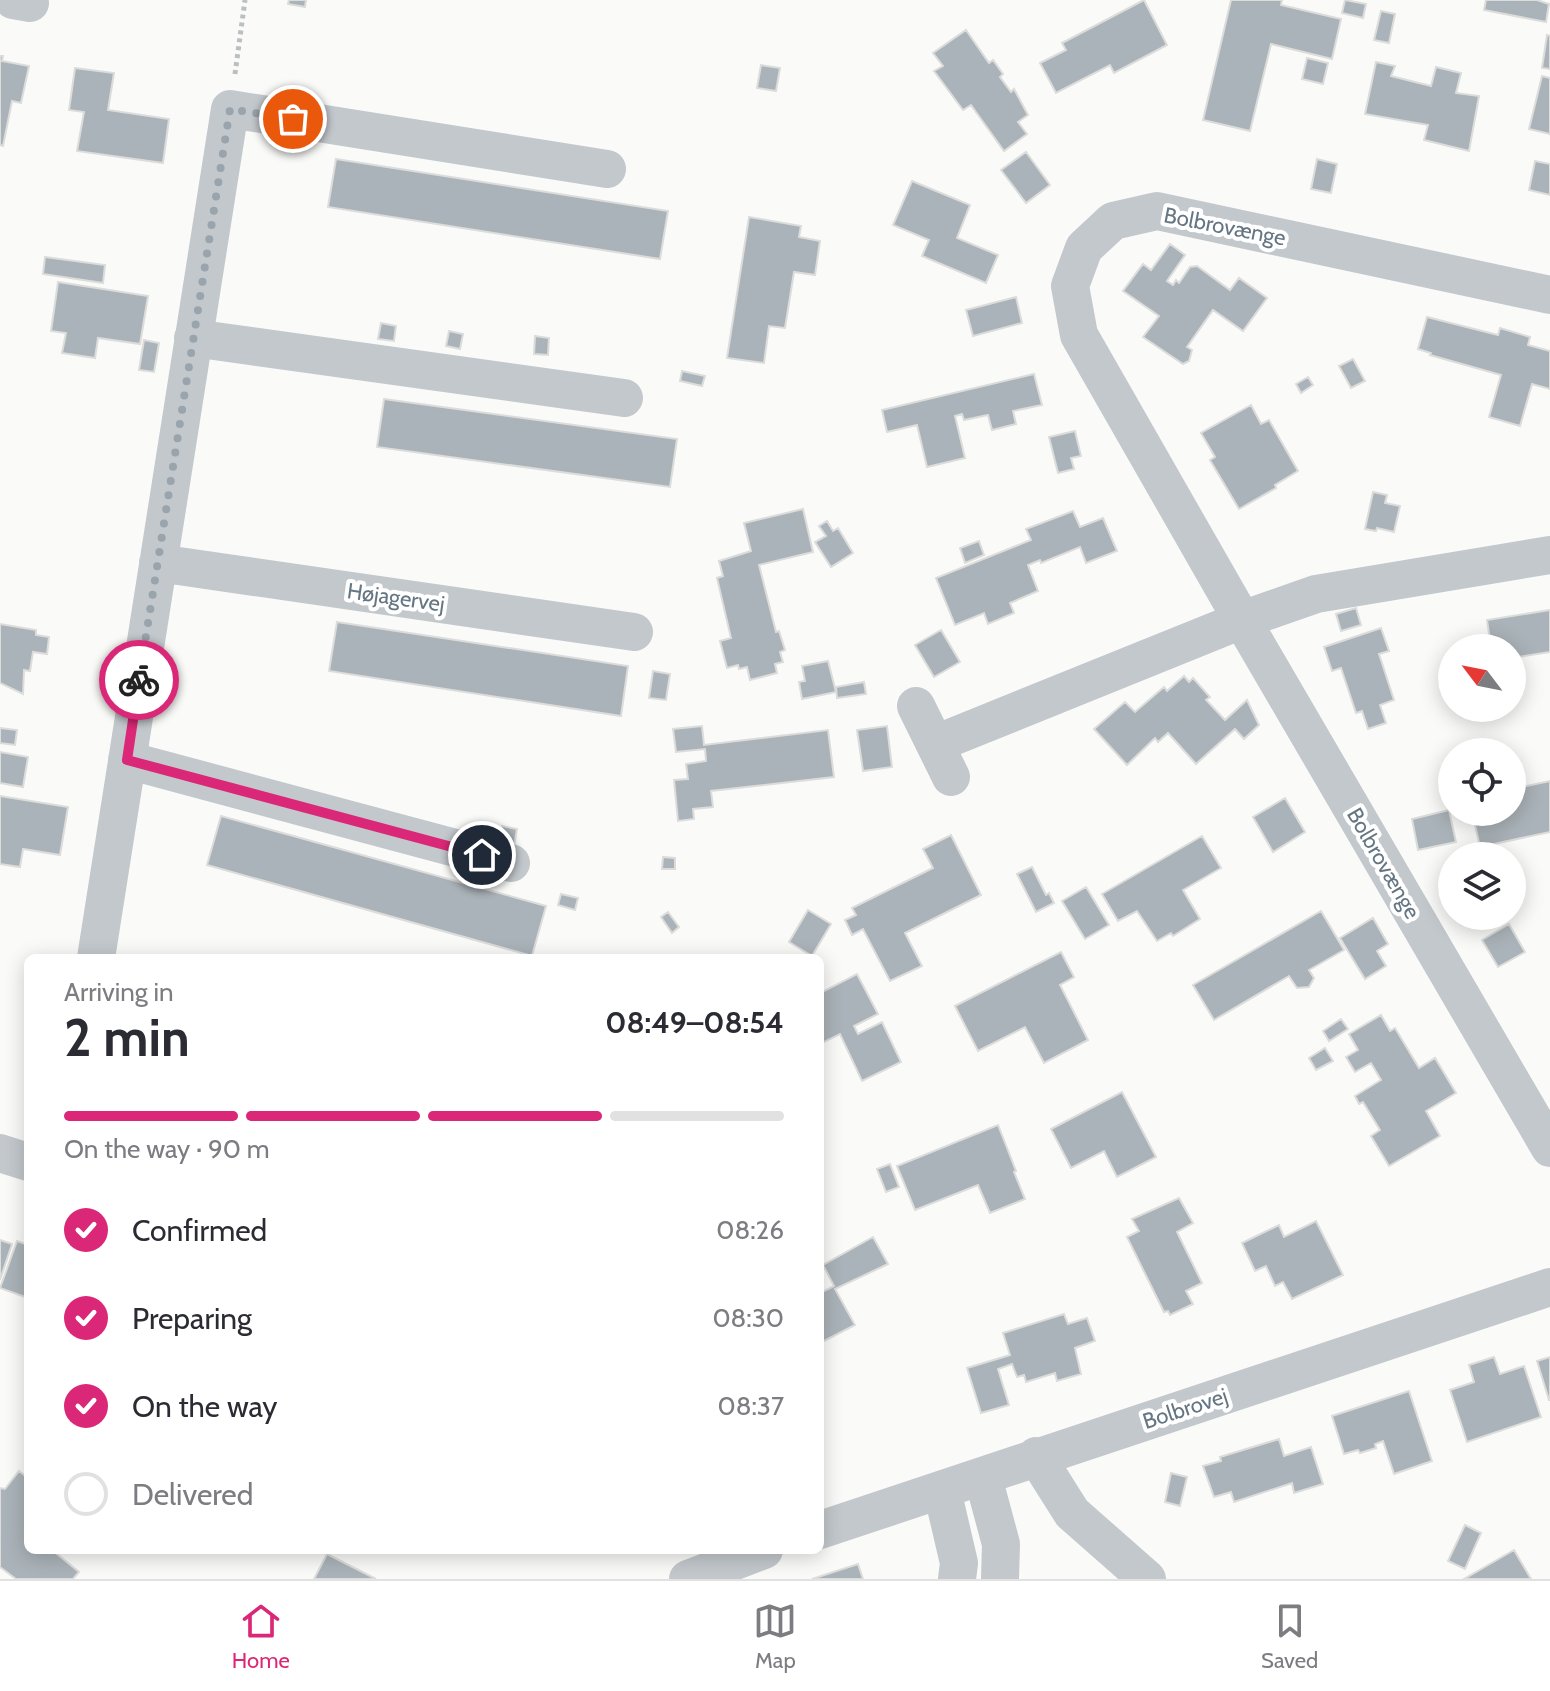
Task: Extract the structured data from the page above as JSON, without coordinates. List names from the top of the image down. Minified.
{"streets":{"street":["Bolbrovænge","Højagervej","Bolbrovej"]},"north":"top left","page":{"heading":["2 min","Arriving in","08:49–08:54"],"bar":"On the way · 90 m","list":[["Confirmed","08:26"],["Preparing","08:30"],["On the way","08:37"],"Delivered"],"tabs":["Home","Map","Saved"]}}
